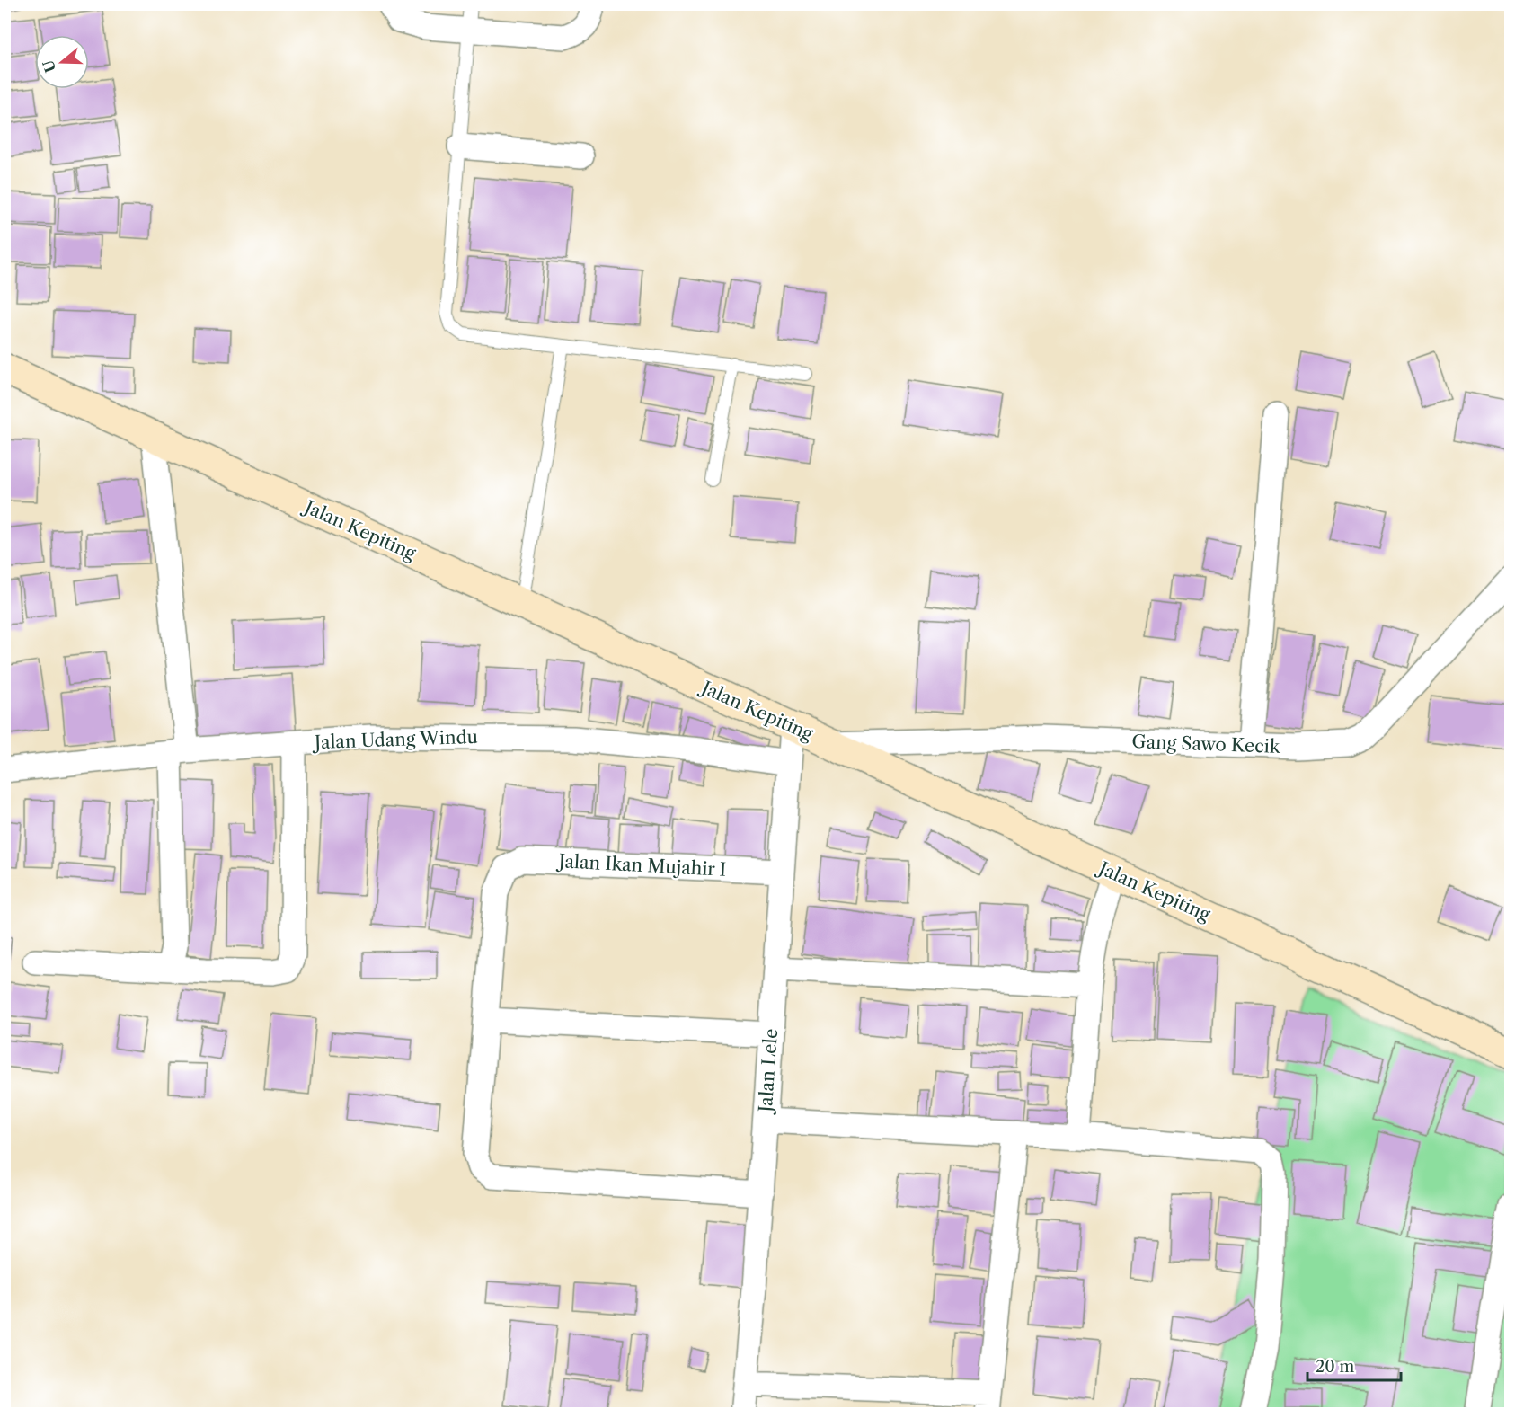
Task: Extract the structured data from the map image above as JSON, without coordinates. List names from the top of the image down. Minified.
{"streets":{"main road":["Jalan Kepiting"],"street":["Jalan Udang Windu","Gang Sawo Kecik","Jalan Ikan Mujahir I","Jalan Lele"]},"crossings":[["Jalan Kepiting","Gang Sawo Kecik"],["Jalan Kepiting","Jalan Lele"],["Jalan Udang Windu","Jalan Lele"],["Jalan Ikan Mujahir I","Jalan Lele"]],"scale_bar":"20 m","north":"left"}
